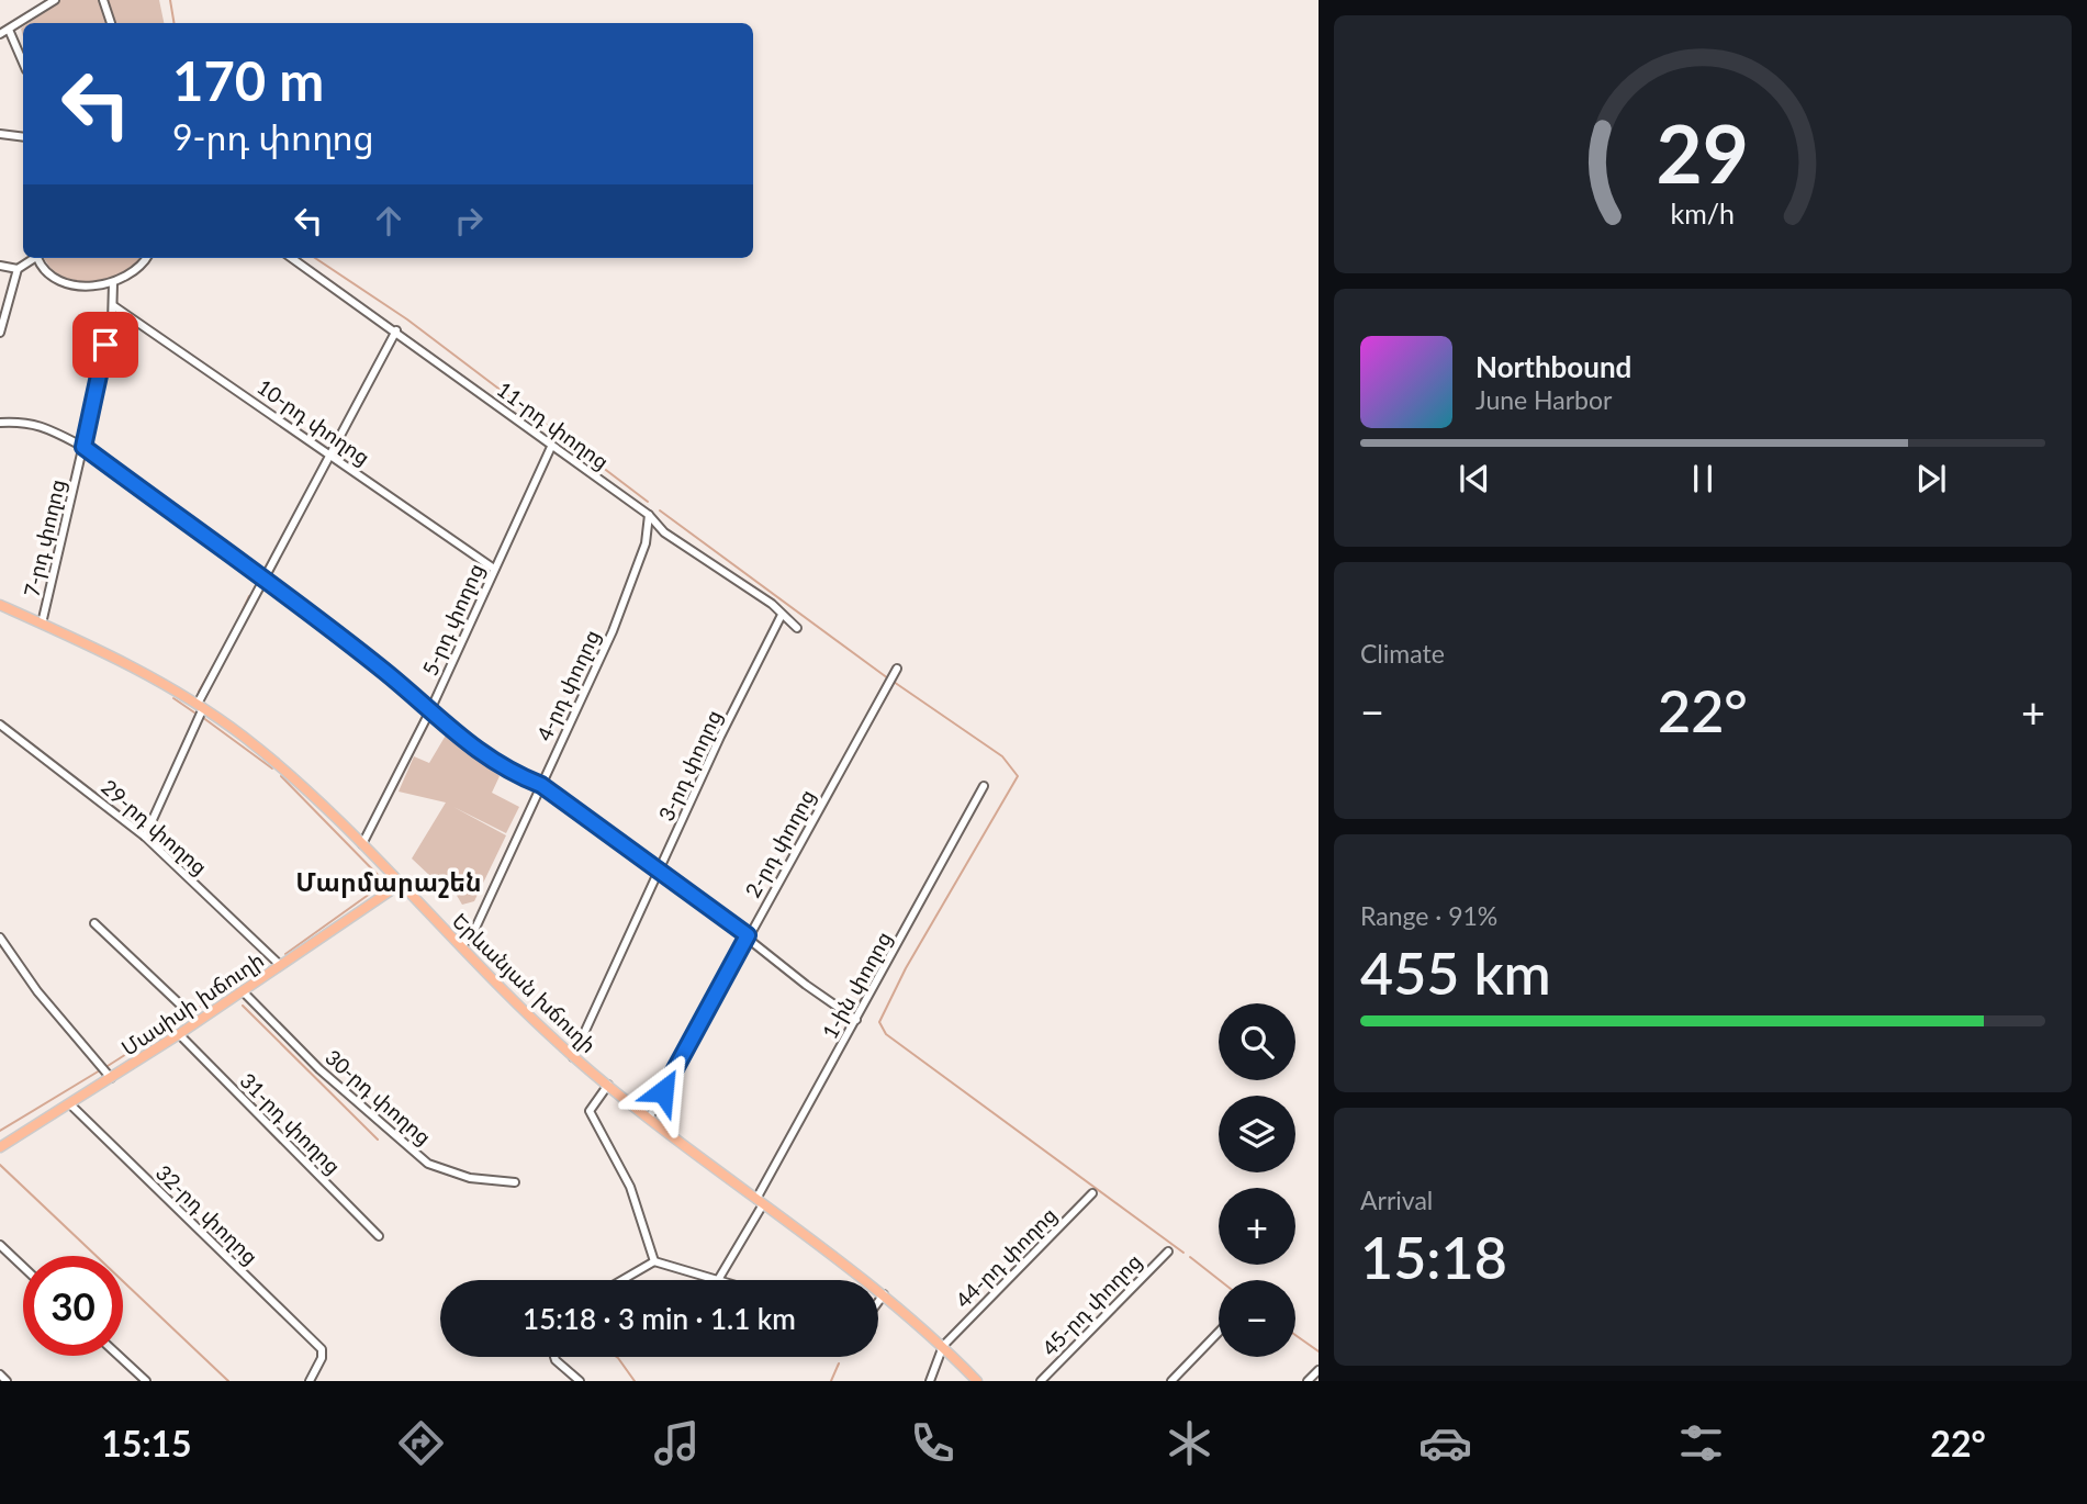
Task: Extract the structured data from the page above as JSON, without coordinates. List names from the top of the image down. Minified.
{"streets":{"main road":["Երևանյան խճուղի","Մասիսի խճուղի"],"street":["10-րդ փողոց","11-րդ փողոց","7-րդ փողոց","5-րդ փողոց","4-րդ փողոց","3-րդ փողոց","29-րդ փողոց","2-րդ փողոց","1-ին փողոց","30-րդ փողոց","31-րդ փողոց","32-րդ փողոց","44-րդ փողոց","45-րդ փողոց"]},"crossings":[["10-րդ փողոց","7-րդ փողոց"],["10-րդ փողոց","5-րդ փողոց"],["11-րդ փողոց","5-րդ փողոց"],["11-րդ փողոց","4-րդ փողոց"],["11-րդ փողոց","3-րդ փողոց"],["7-րդ փողոց","Երևանյան խճուղի"],["5-րդ փողոց","Երևանյան խճուղի"],["4-րդ փողոց","Երևանյան խճուղի"],["3-րդ փողոց","Երևանյան խճուղի"],["29-րդ փողոց","Մասիսի խճուղի"],["2-րդ փողոց","Երևանյան խճուղի"],["Երևանյան խճուղի","1-ին փողոց"],["Երևանյան խճուղի","Մասիսի խճուղի"],["Երևանյան խճուղի","44-րդ փողոց"],["Մասիսի խճուղի","30-րդ փողոց"],["Մասիսի խճուղի","31-րդ փողոց"],["Մասիսի խճուղի","32-րդ փողոց"]],"districts":["Մարմարաշեն"],"page":{"turn":["170 m","9-րդ փողոց"],"song":["Northbound","June Harbor"],"tile":["Climate",["Range · 91%","455 km"],["Arrival","15:18"]],"heat":["−","22°","+"],"map_buttons":["+","−"],"limit":"30","trip":"15:18 · 3 min · 1.1 km","tabs":["15:15","22°"],"gauge":["29","km/h"]}}
